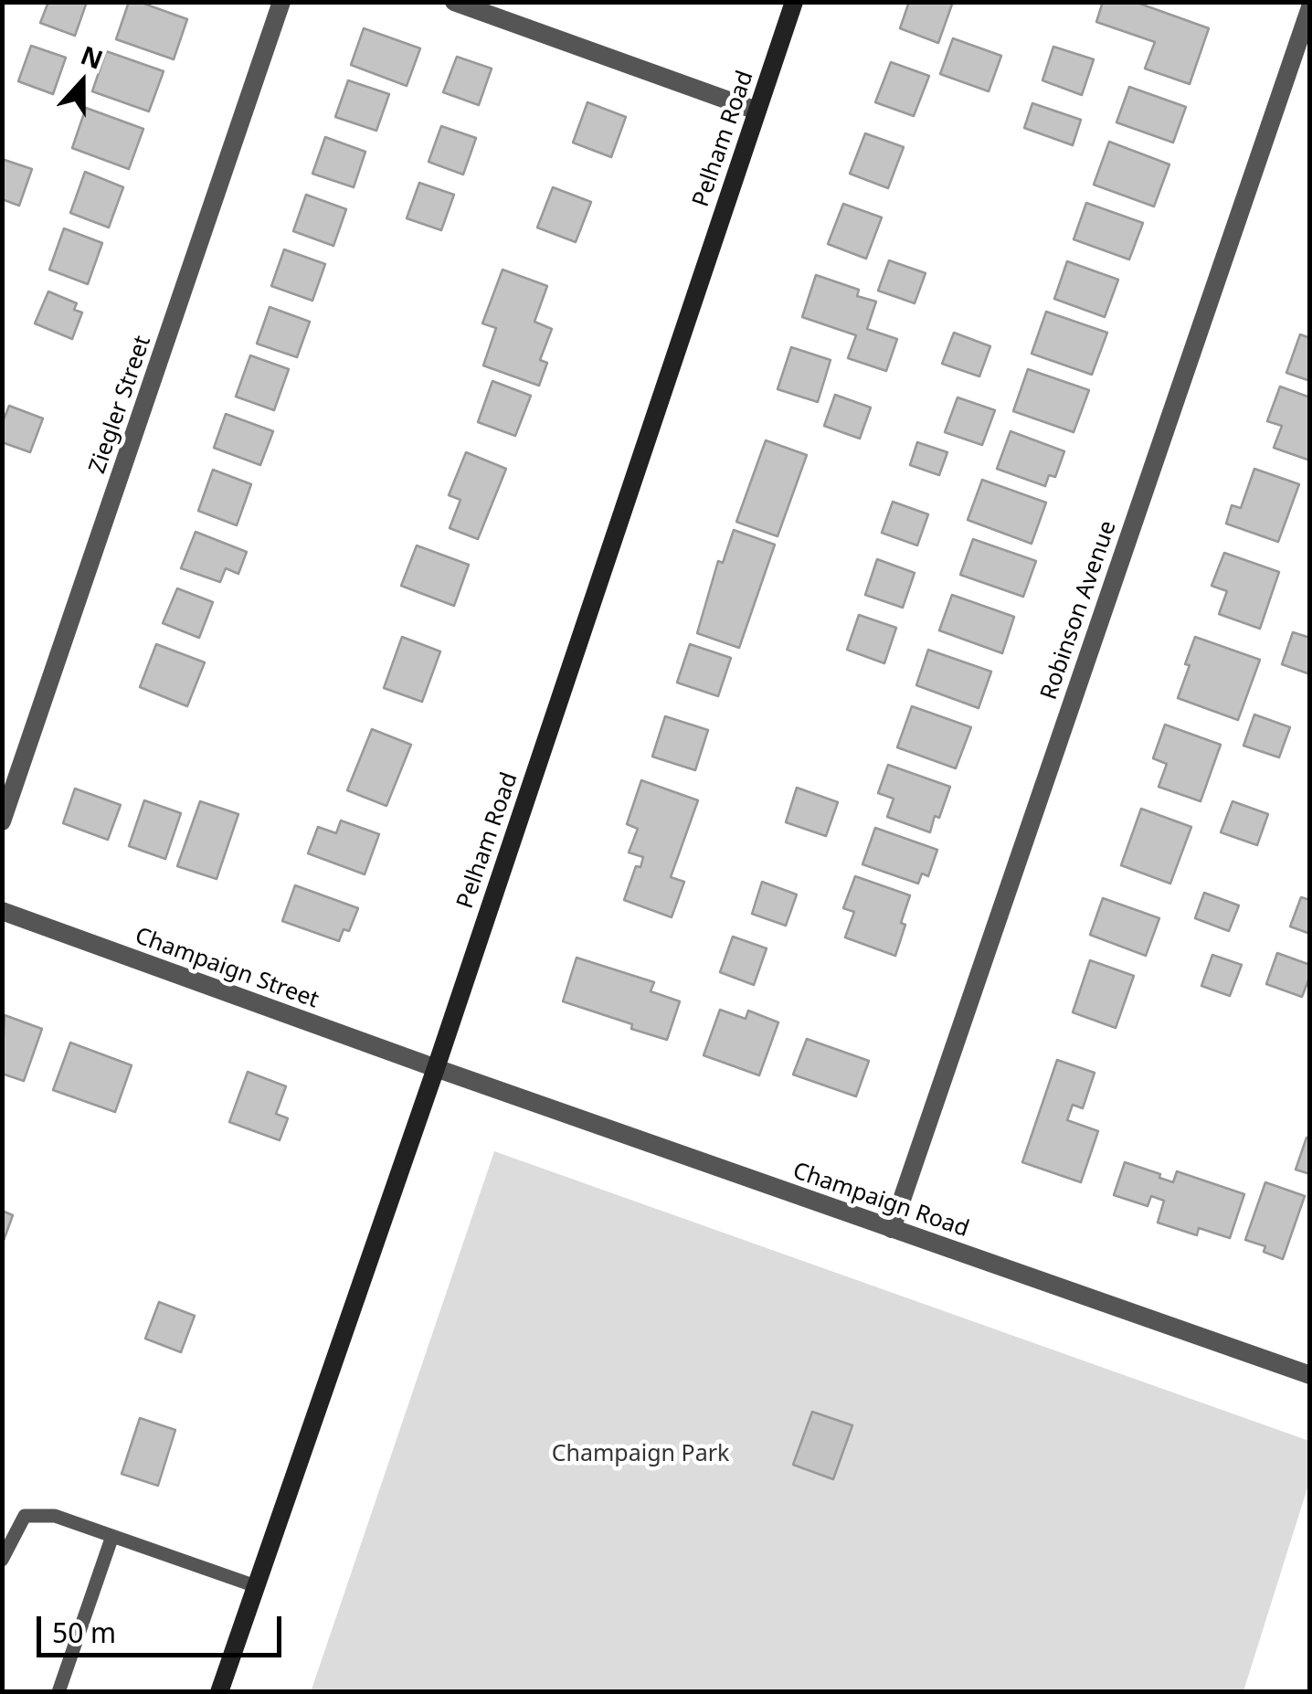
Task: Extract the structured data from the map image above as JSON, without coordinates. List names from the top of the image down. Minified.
{"streets":{"main road":["Pelham Road"],"street":["Ziegler Street","Robinson Avenue","Champaign Street","Champaign Road"]},"crossings":[["Pelham Road","Champaign Street"],["Pelham Road","Champaign Road"],["Robinson Avenue","Champaign Road"],["Champaign Street","Champaign Road"]],"parks":["Champaign Park"],"scale_bar":"50 m","north":"top"}
